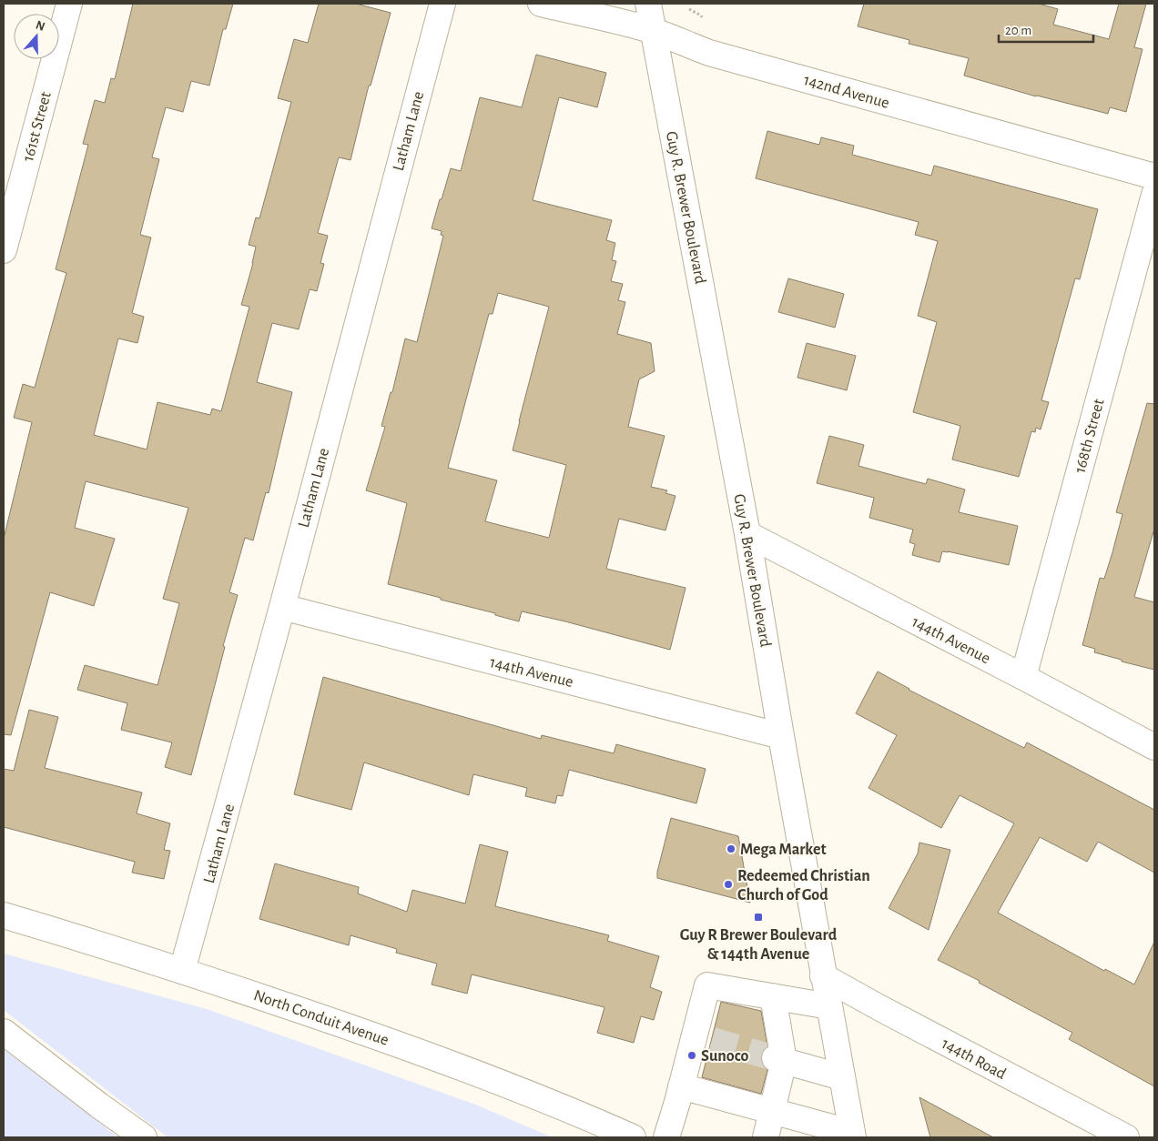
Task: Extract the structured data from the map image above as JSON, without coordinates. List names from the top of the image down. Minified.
{"streets":{"main road":["142nd Avenue","161st Street","Latham Lane","Guy R. Brewer Boulevard","168th Street","144th Avenue","North Conduit Avenue","144th Road"]},"crossings":[["142nd Avenue","Guy R. Brewer Boulevard"],["Latham Lane","144th Avenue"],["Latham Lane","North Conduit Avenue"],["Guy R. Brewer Boulevard","144th Avenue"],["Guy R. Brewer Boulevard","144th Road"],["168th Street","144th Avenue"]],"places":{"other":["Mega Market","Redeemed Christian Church of God","Sunoco"],"transit":["Guy R Brewer Boulevard & 144th Avenue"]},"scale_bar":"20 m","north":"top"}
